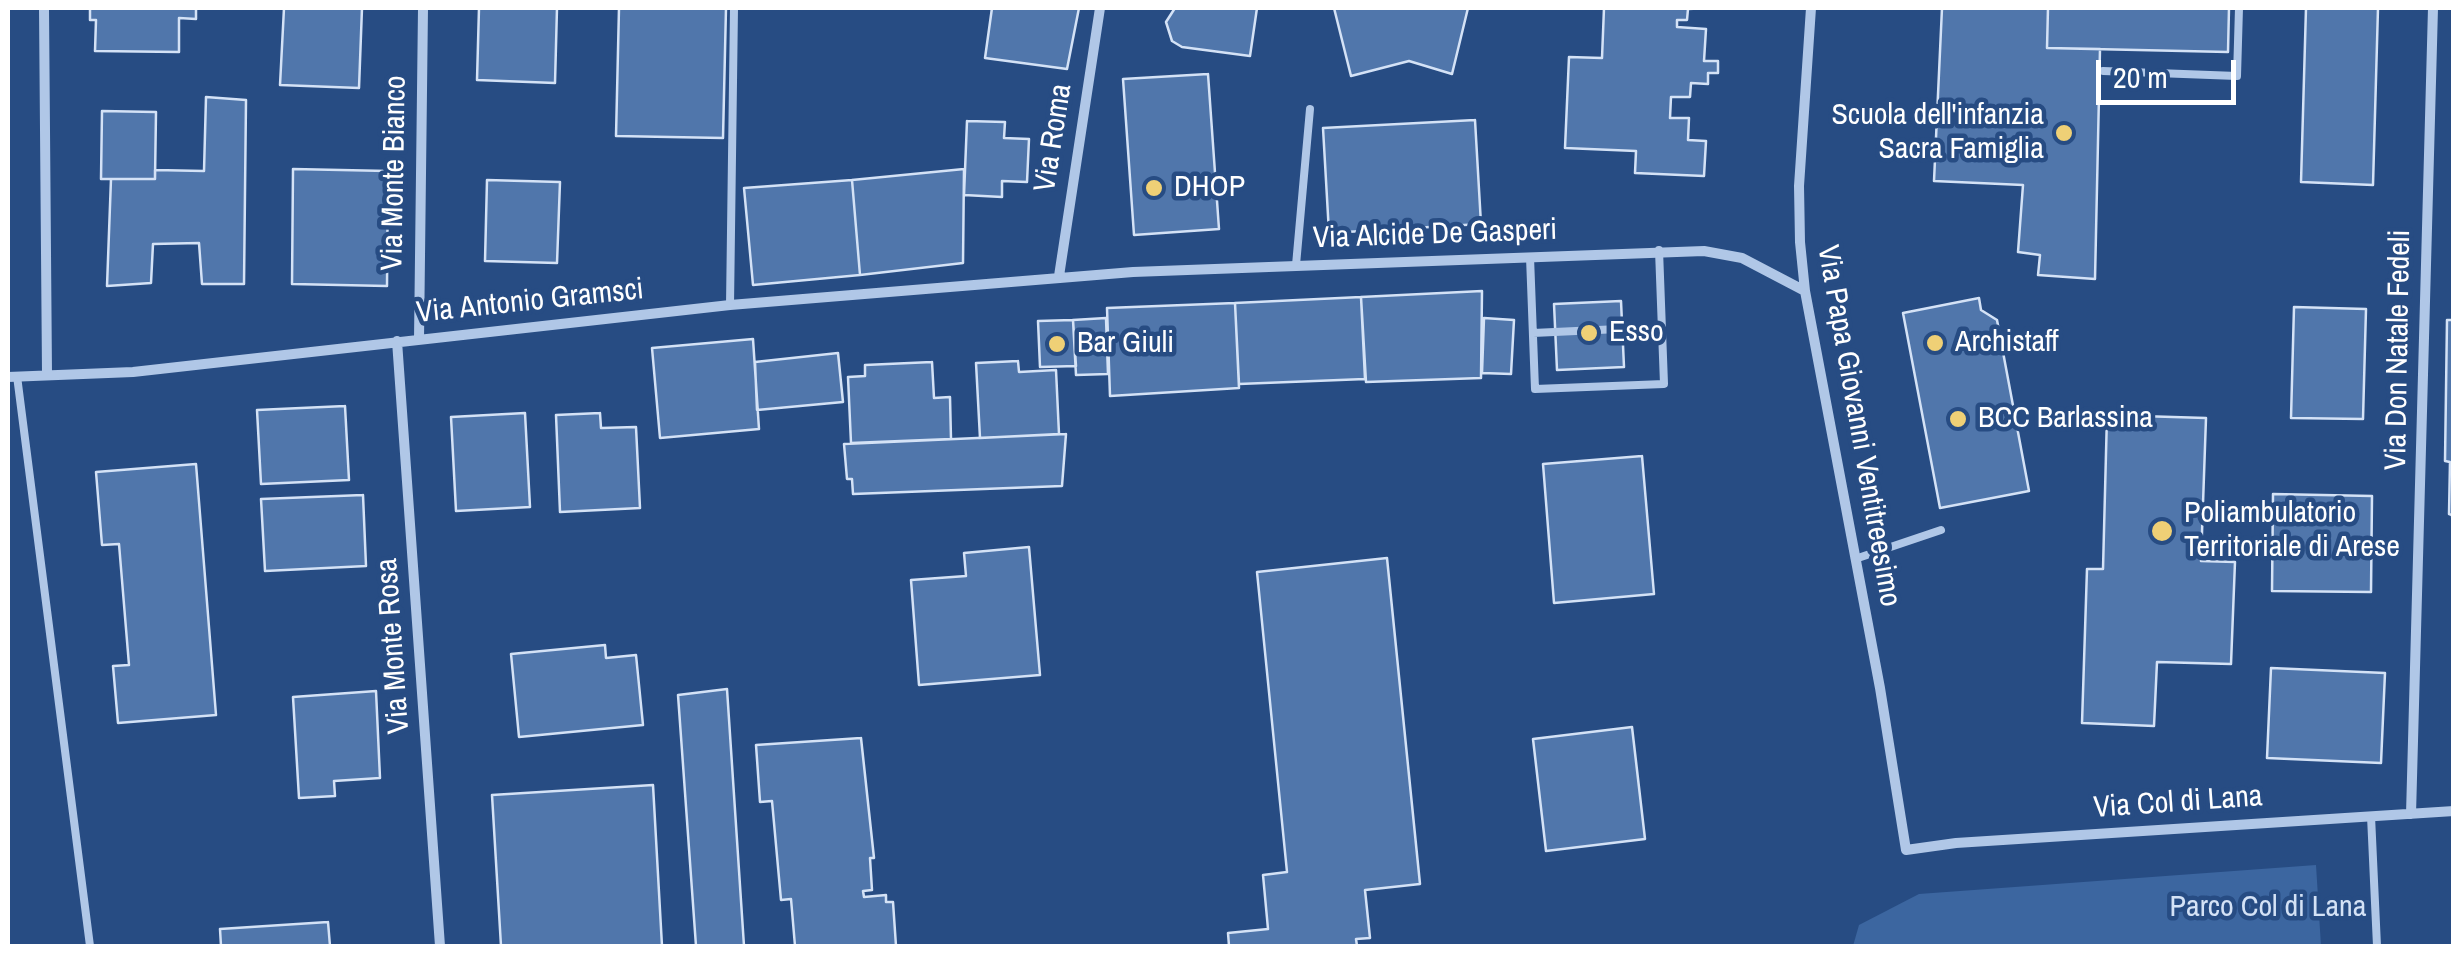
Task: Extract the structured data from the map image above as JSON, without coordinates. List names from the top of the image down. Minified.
{"streets":{"street":["Via Roma","Via Monte Bianco","Via Alcide De Gasperi","Via Antonio Gramsci","Via Don Natale Fedeli","Via Papa Giovanni Ventitreesimo","Via Monte Rosa","Via Col di Lana"]},"crossings":[["Via Roma","Via Alcide De Gasperi"],["Via Roma","Via Antonio Gramsci"],["Via Monte Bianco","Via Antonio Gramsci"],["Via Alcide De Gasperi","Via Antonio Gramsci"],["Via Alcide De Gasperi","Via Papa Giovanni Ventitreesimo"],["Via Antonio Gramsci","Via Monte Rosa"],["Via Don Natale Fedeli","Via Col di Lana"],["Via Papa Giovanni Ventitreesimo","Via Col di Lana"]],"parks":["Parco Col di Lana"],"places":["Scuola dell'infanzia Sacra Famiglia","DHOP","Esso","Archistaff","Bar Giuli","BCC Barlassina","Poliambulatorio Territoriale di Arese"],"scale_bar":"20 m"}
